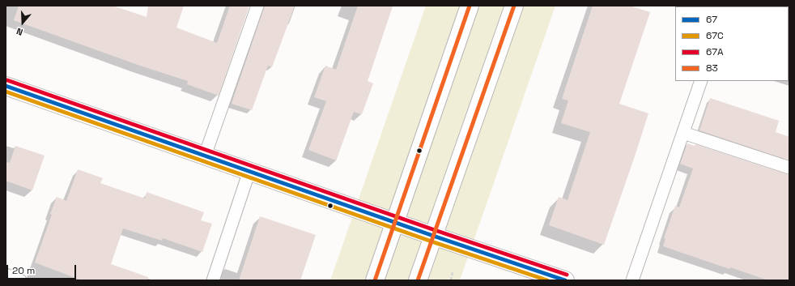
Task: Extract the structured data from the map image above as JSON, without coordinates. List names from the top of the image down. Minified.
{"lines":["transit line 83","transit line 67A","transit line 67","transit line 67C"],"legend":["67","67C","67A","83"],"scale_bar":"20 m","north":"bottom"}
